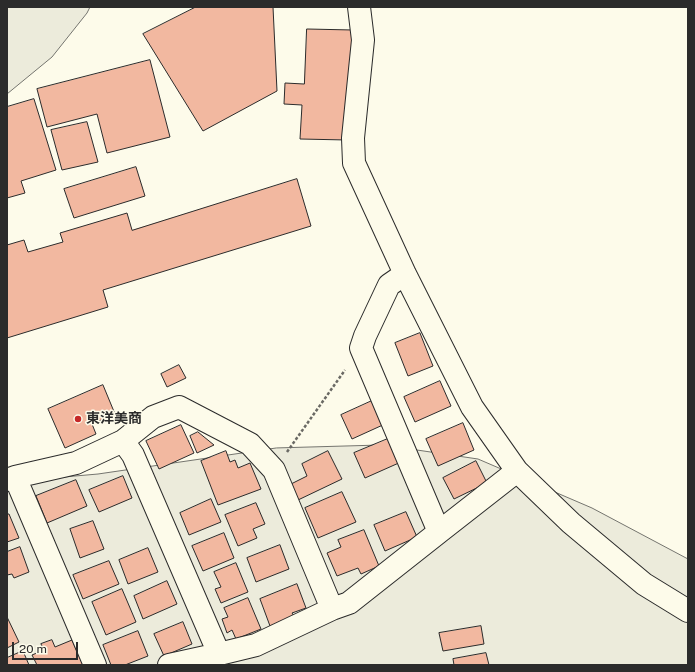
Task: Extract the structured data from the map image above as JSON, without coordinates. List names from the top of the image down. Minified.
{"places":["東洋美商"],"scale_bar":"20 m"}
